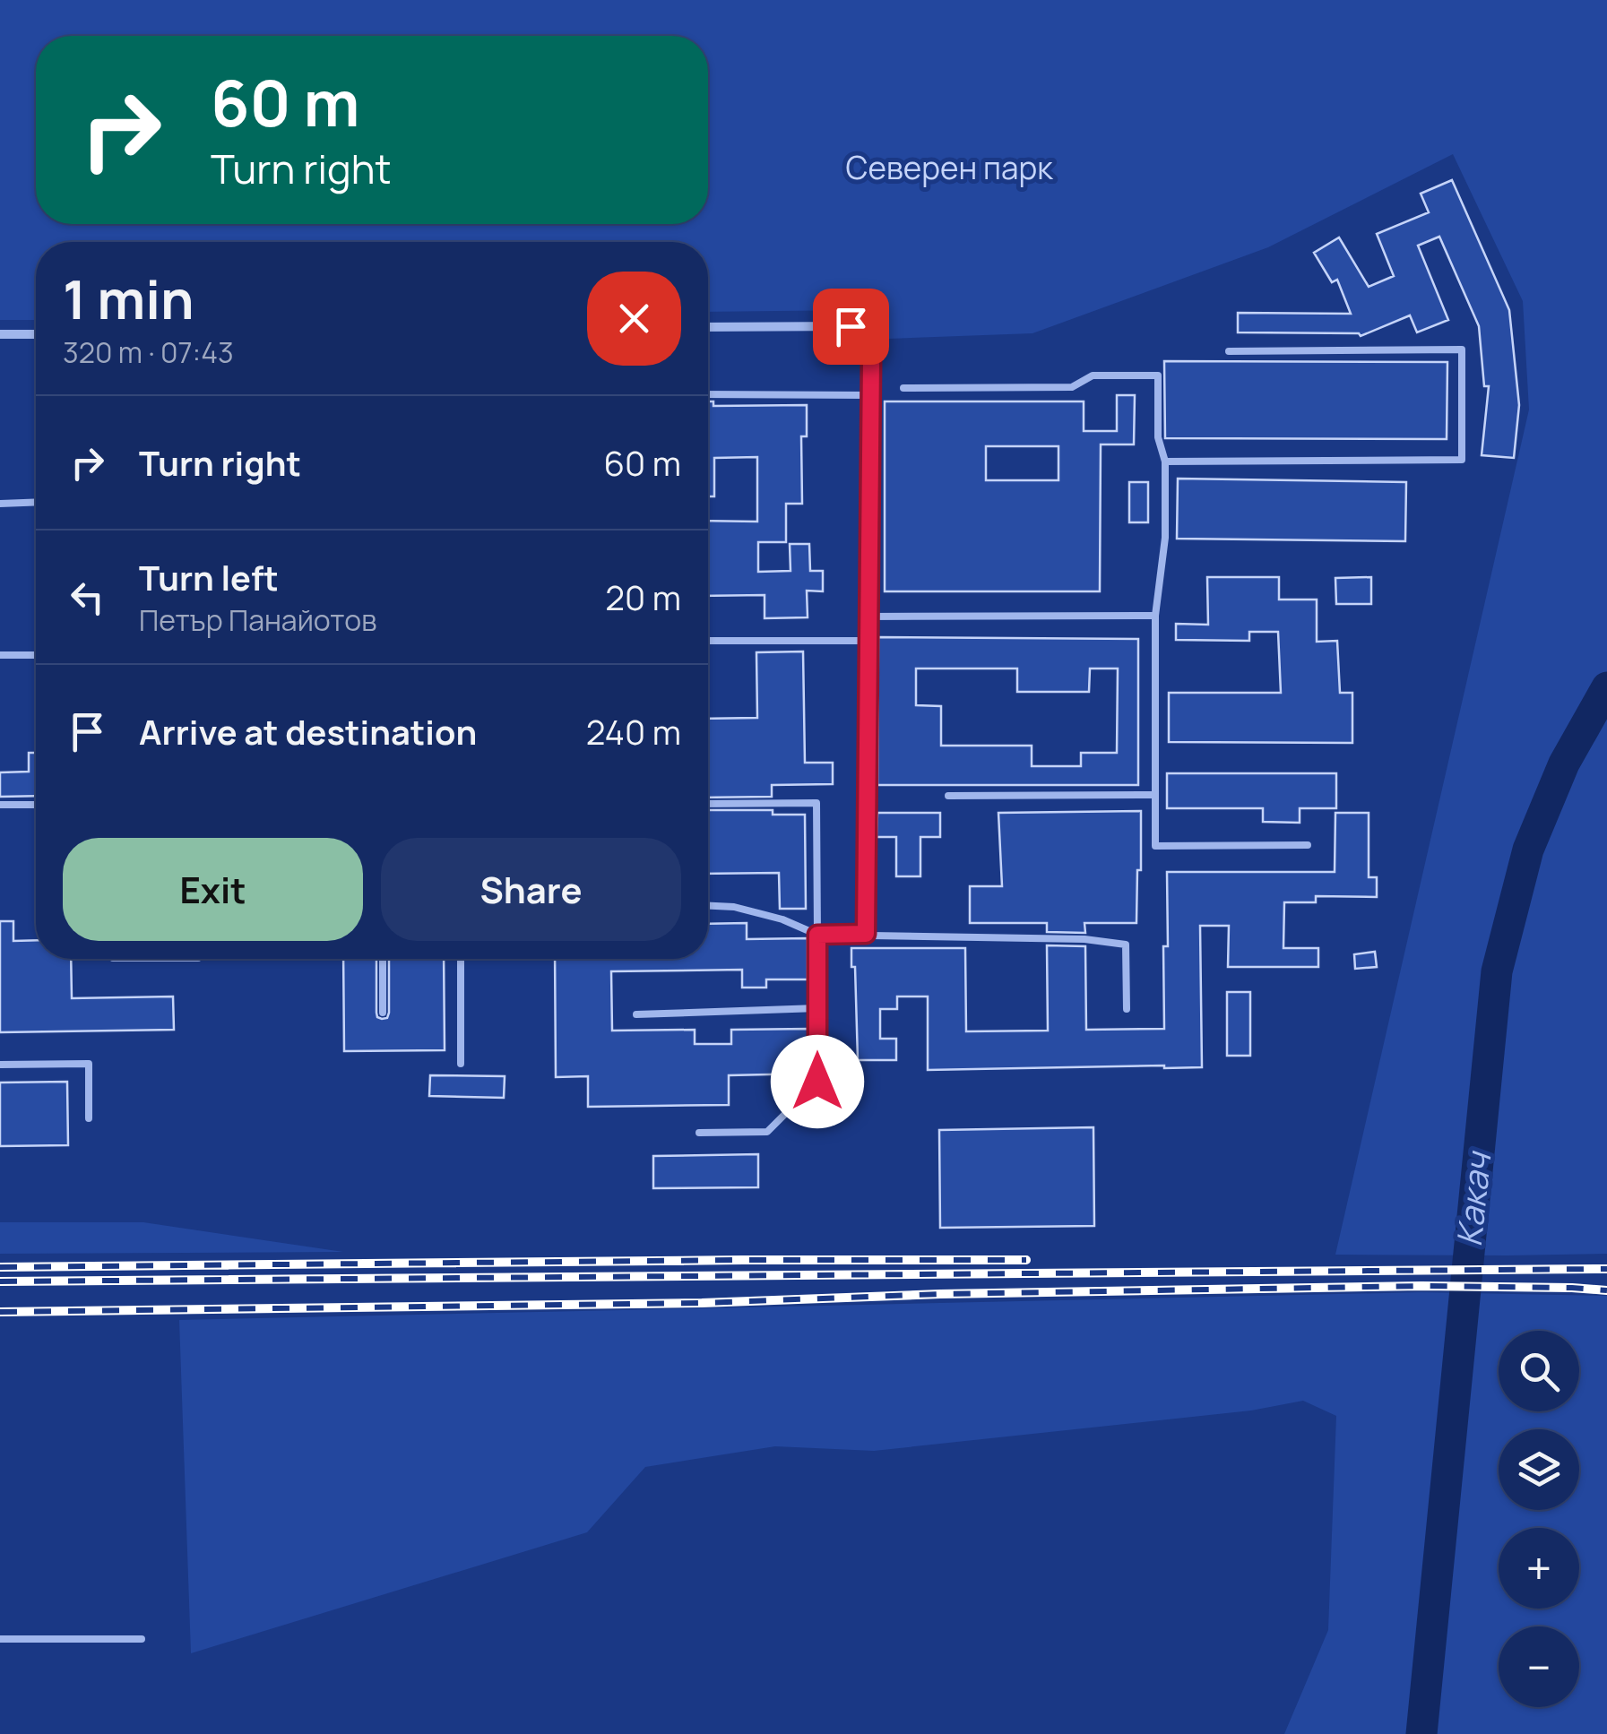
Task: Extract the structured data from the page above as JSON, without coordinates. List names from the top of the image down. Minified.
{"water":["Какач"],"parks":["Северен парк"],"page":{"turn":["60 m","Turn right"],"heading":["1 min","320 m · 07:43"],"list":[{"name":"Turn right","value":"60 m"},{"name":"Turn left","note":"Петър Панайотов","value":"20 m"},{"name":"Arrive at destination","value":"240 m"}],"buttons":["Exit","Share"],"map_buttons":["+","−"]}}
